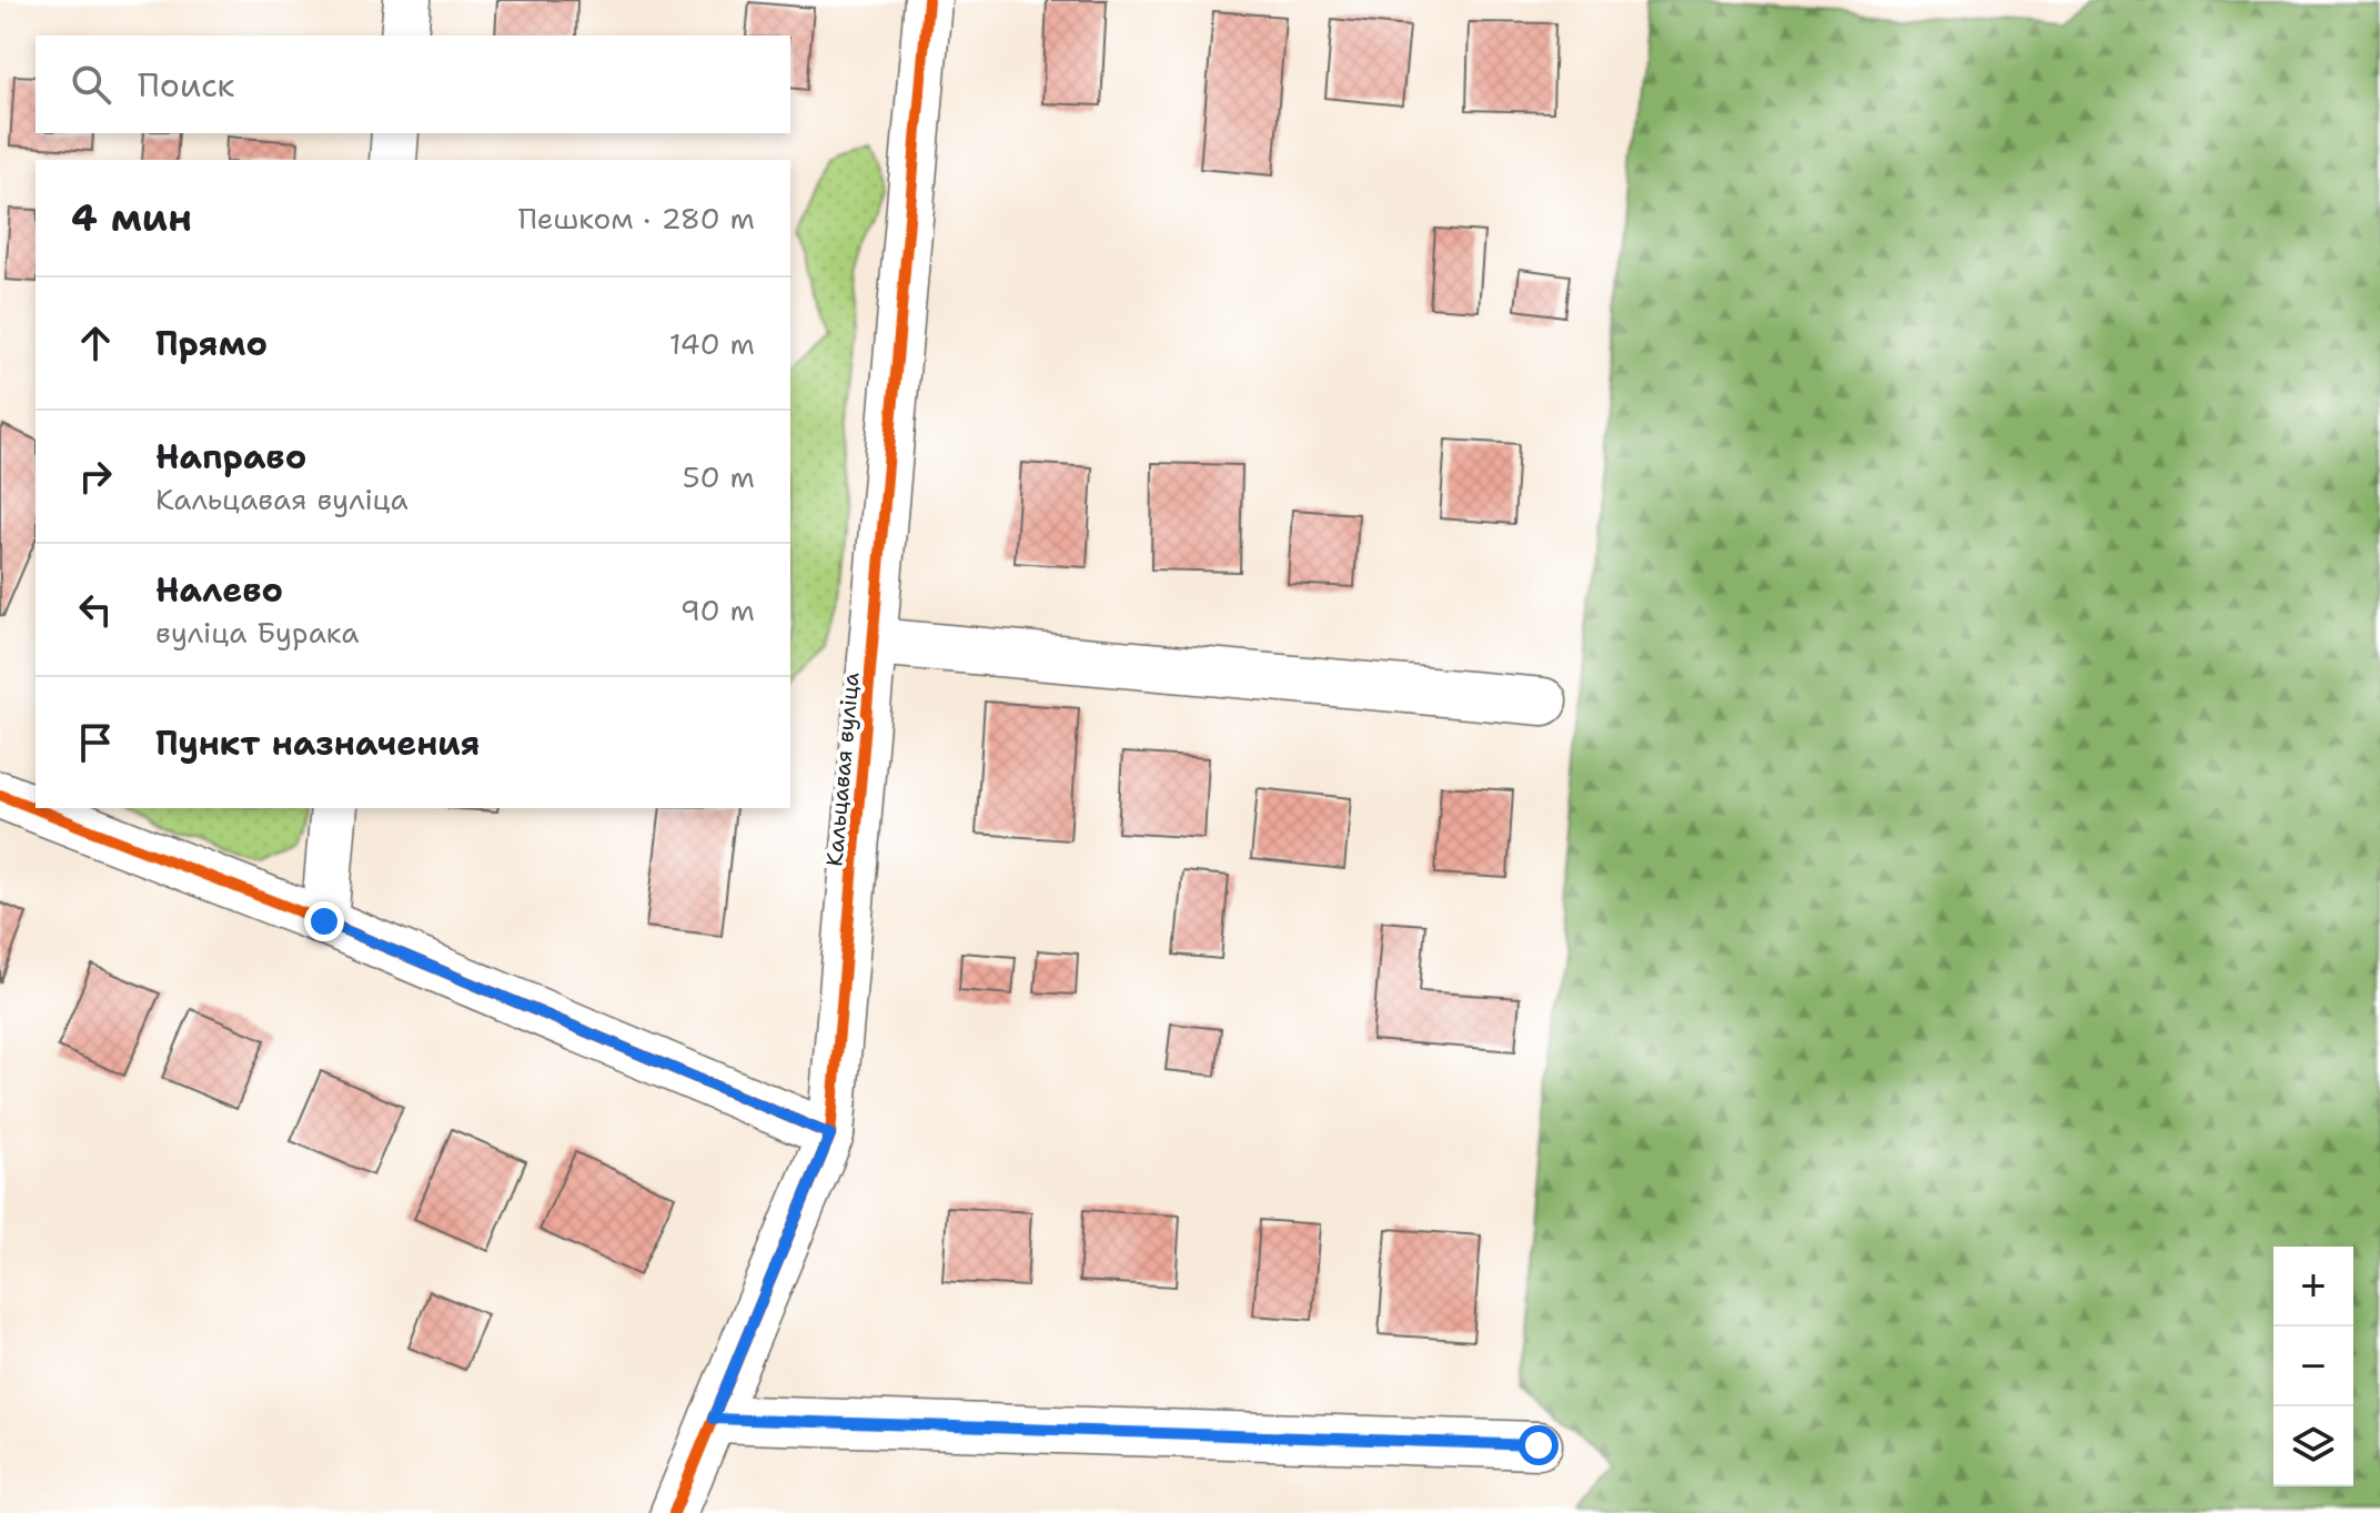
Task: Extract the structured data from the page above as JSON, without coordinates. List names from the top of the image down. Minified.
{"streets":{"street":["Кальцавая вуліца"]},"page":{"search":"Поиск","heading":["4 мин","Пешком · 280 m"],"list":[["Прямо","140 m"],["Направо","Кальцавая вуліца","50 m"],["Налево","вуліца Бурака","90 m"],"Пункт назначения"],"map_buttons":["+","−"]}}
